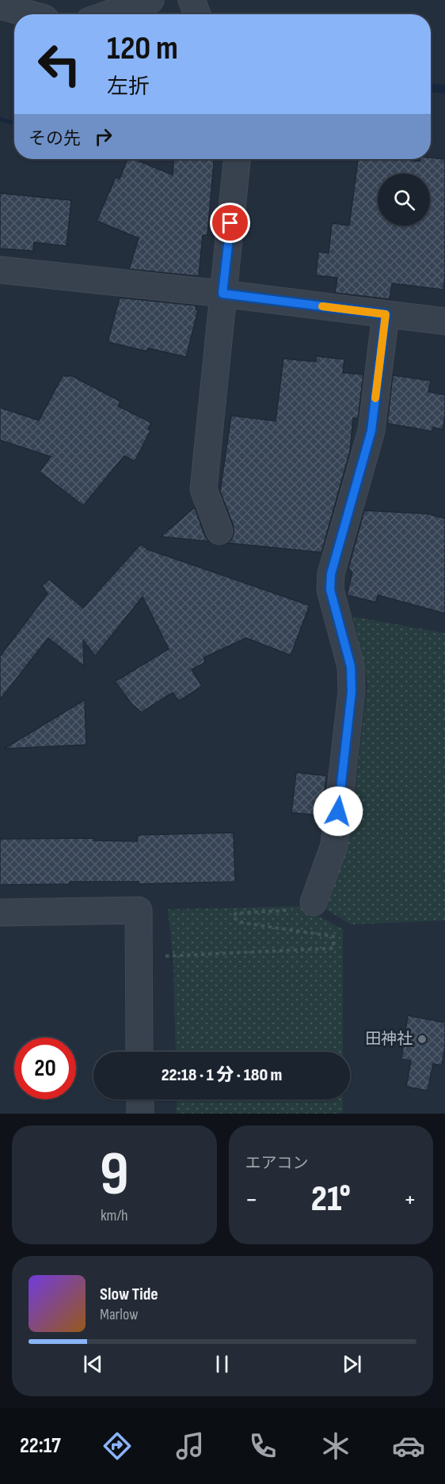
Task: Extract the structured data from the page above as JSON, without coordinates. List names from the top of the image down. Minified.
{"places":["田神社"],"page":{"turn":["120 m","左折"],"then":"その先","limit":"20","trip":"22:18 · 1 分 · 180 m","tile":[["9","km/h"],"エアコン"],"heat":["−","21°","+"],"song":["Slow Tide","Marlow"],"tabs":"22:17"}}
